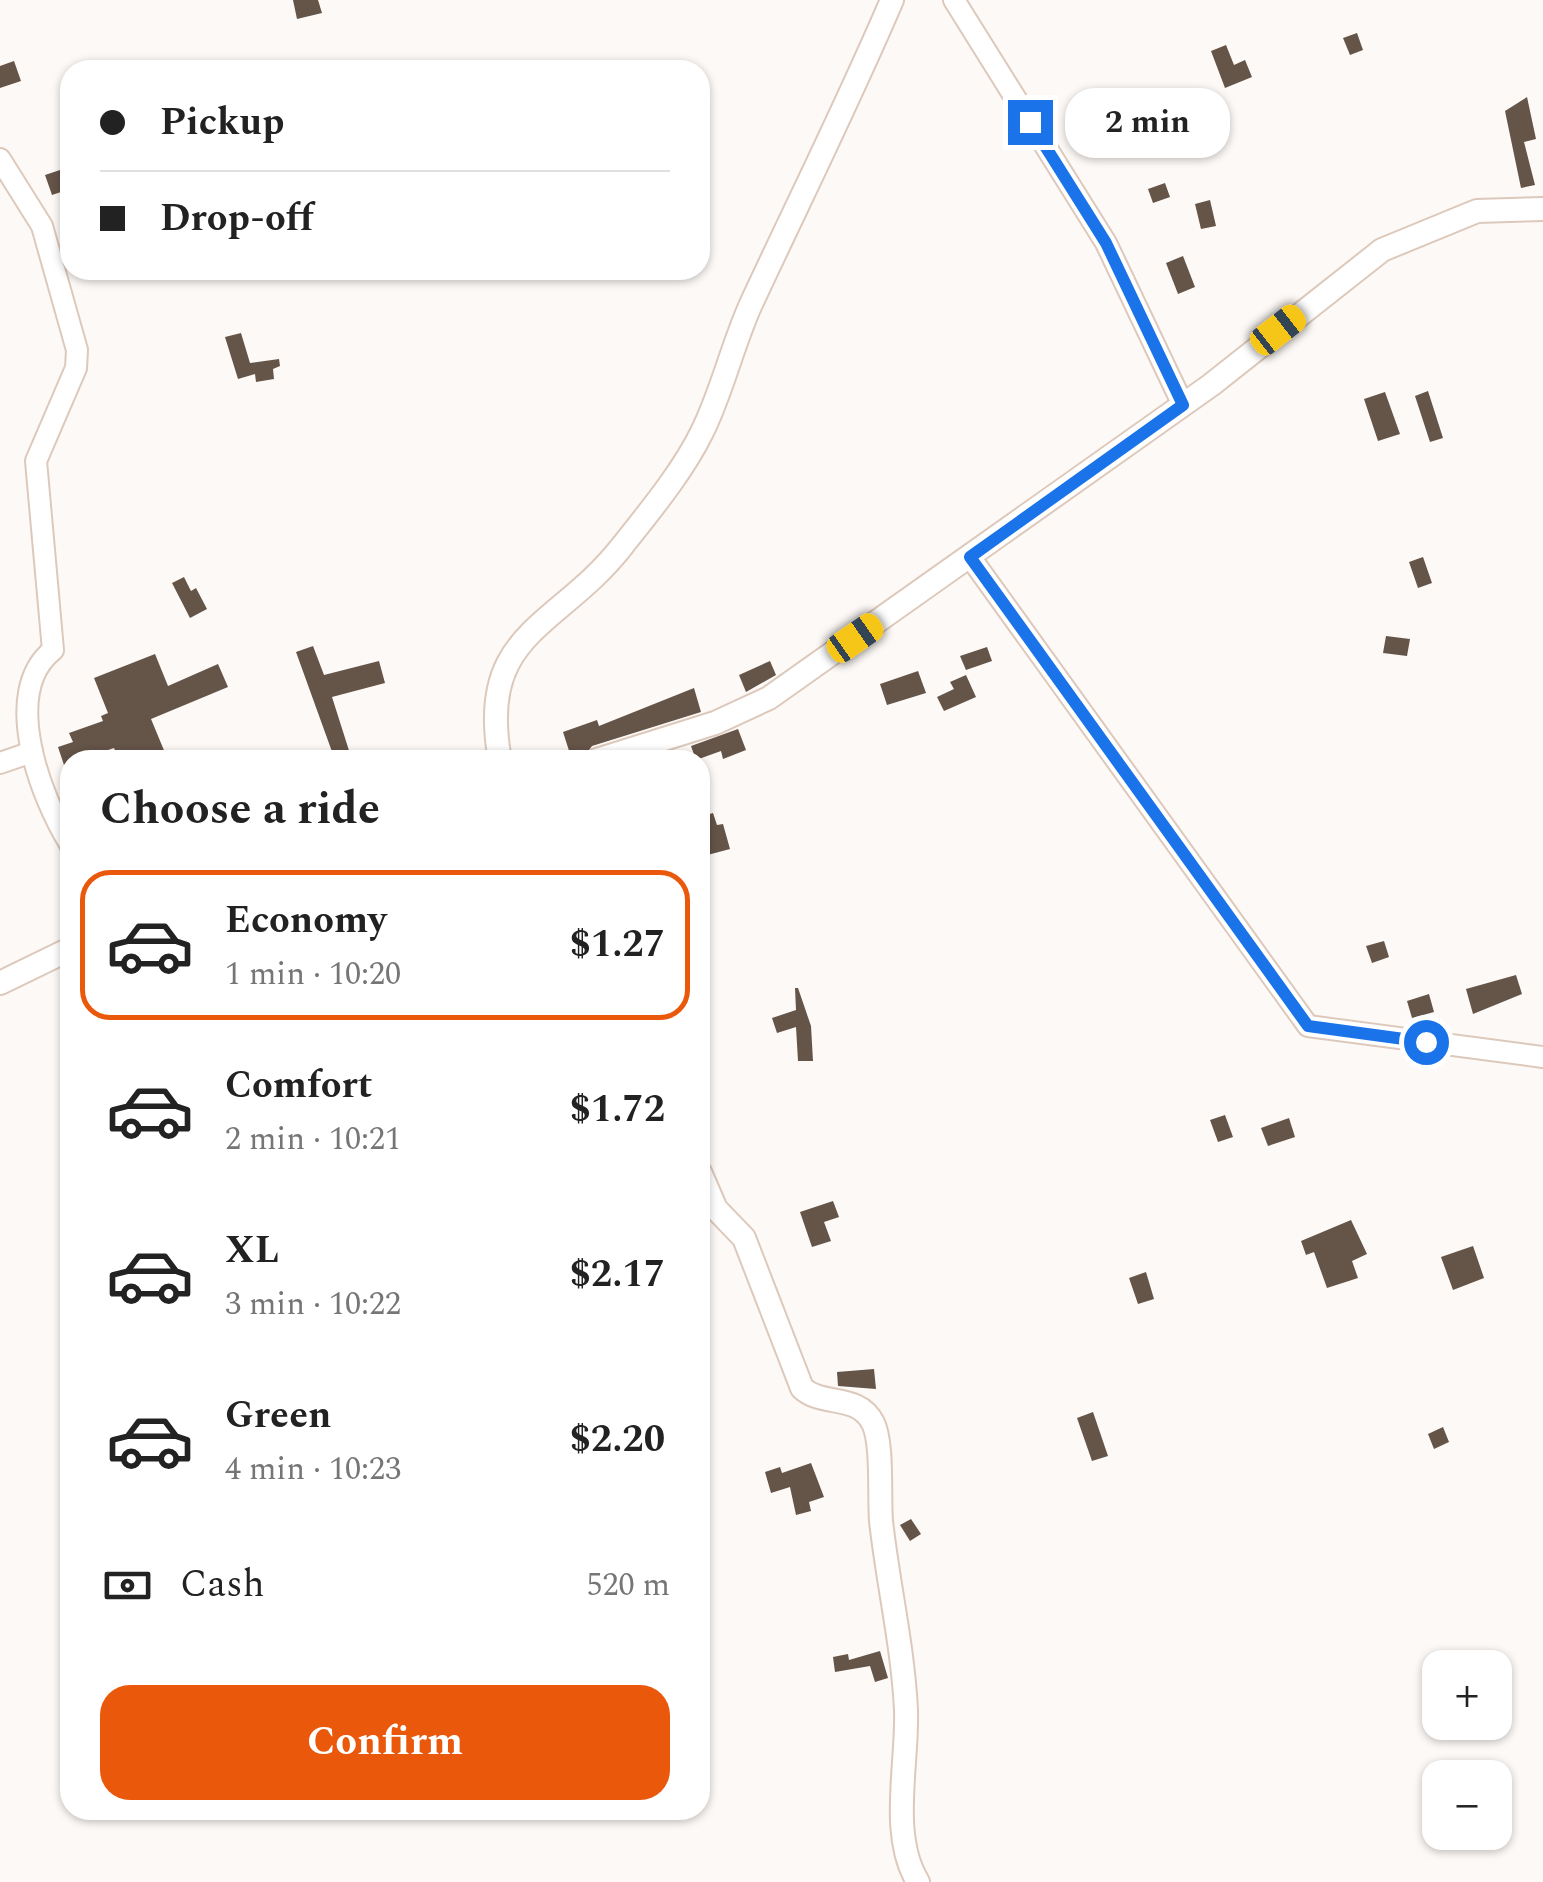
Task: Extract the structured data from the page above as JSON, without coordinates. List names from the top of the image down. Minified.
{"page":{"banner":["Pickup","Drop-off"],"bubble":"2 min","heading":"Choose a ride","list":[{"name":"Economy","note":"1 min · 10:20","value":"$1.27"},{"name":"Comfort","note":"2 min · 10:21","value":"$1.72"},{"name":"XL","note":"3 min · 10:22","value":"$2.17"},{"name":"Green","note":"4 min · 10:23","value":"$2.20"}],"pay":["Cash","520 m"],"map_buttons":["+","−"],"buttons":"Confirm"}}
